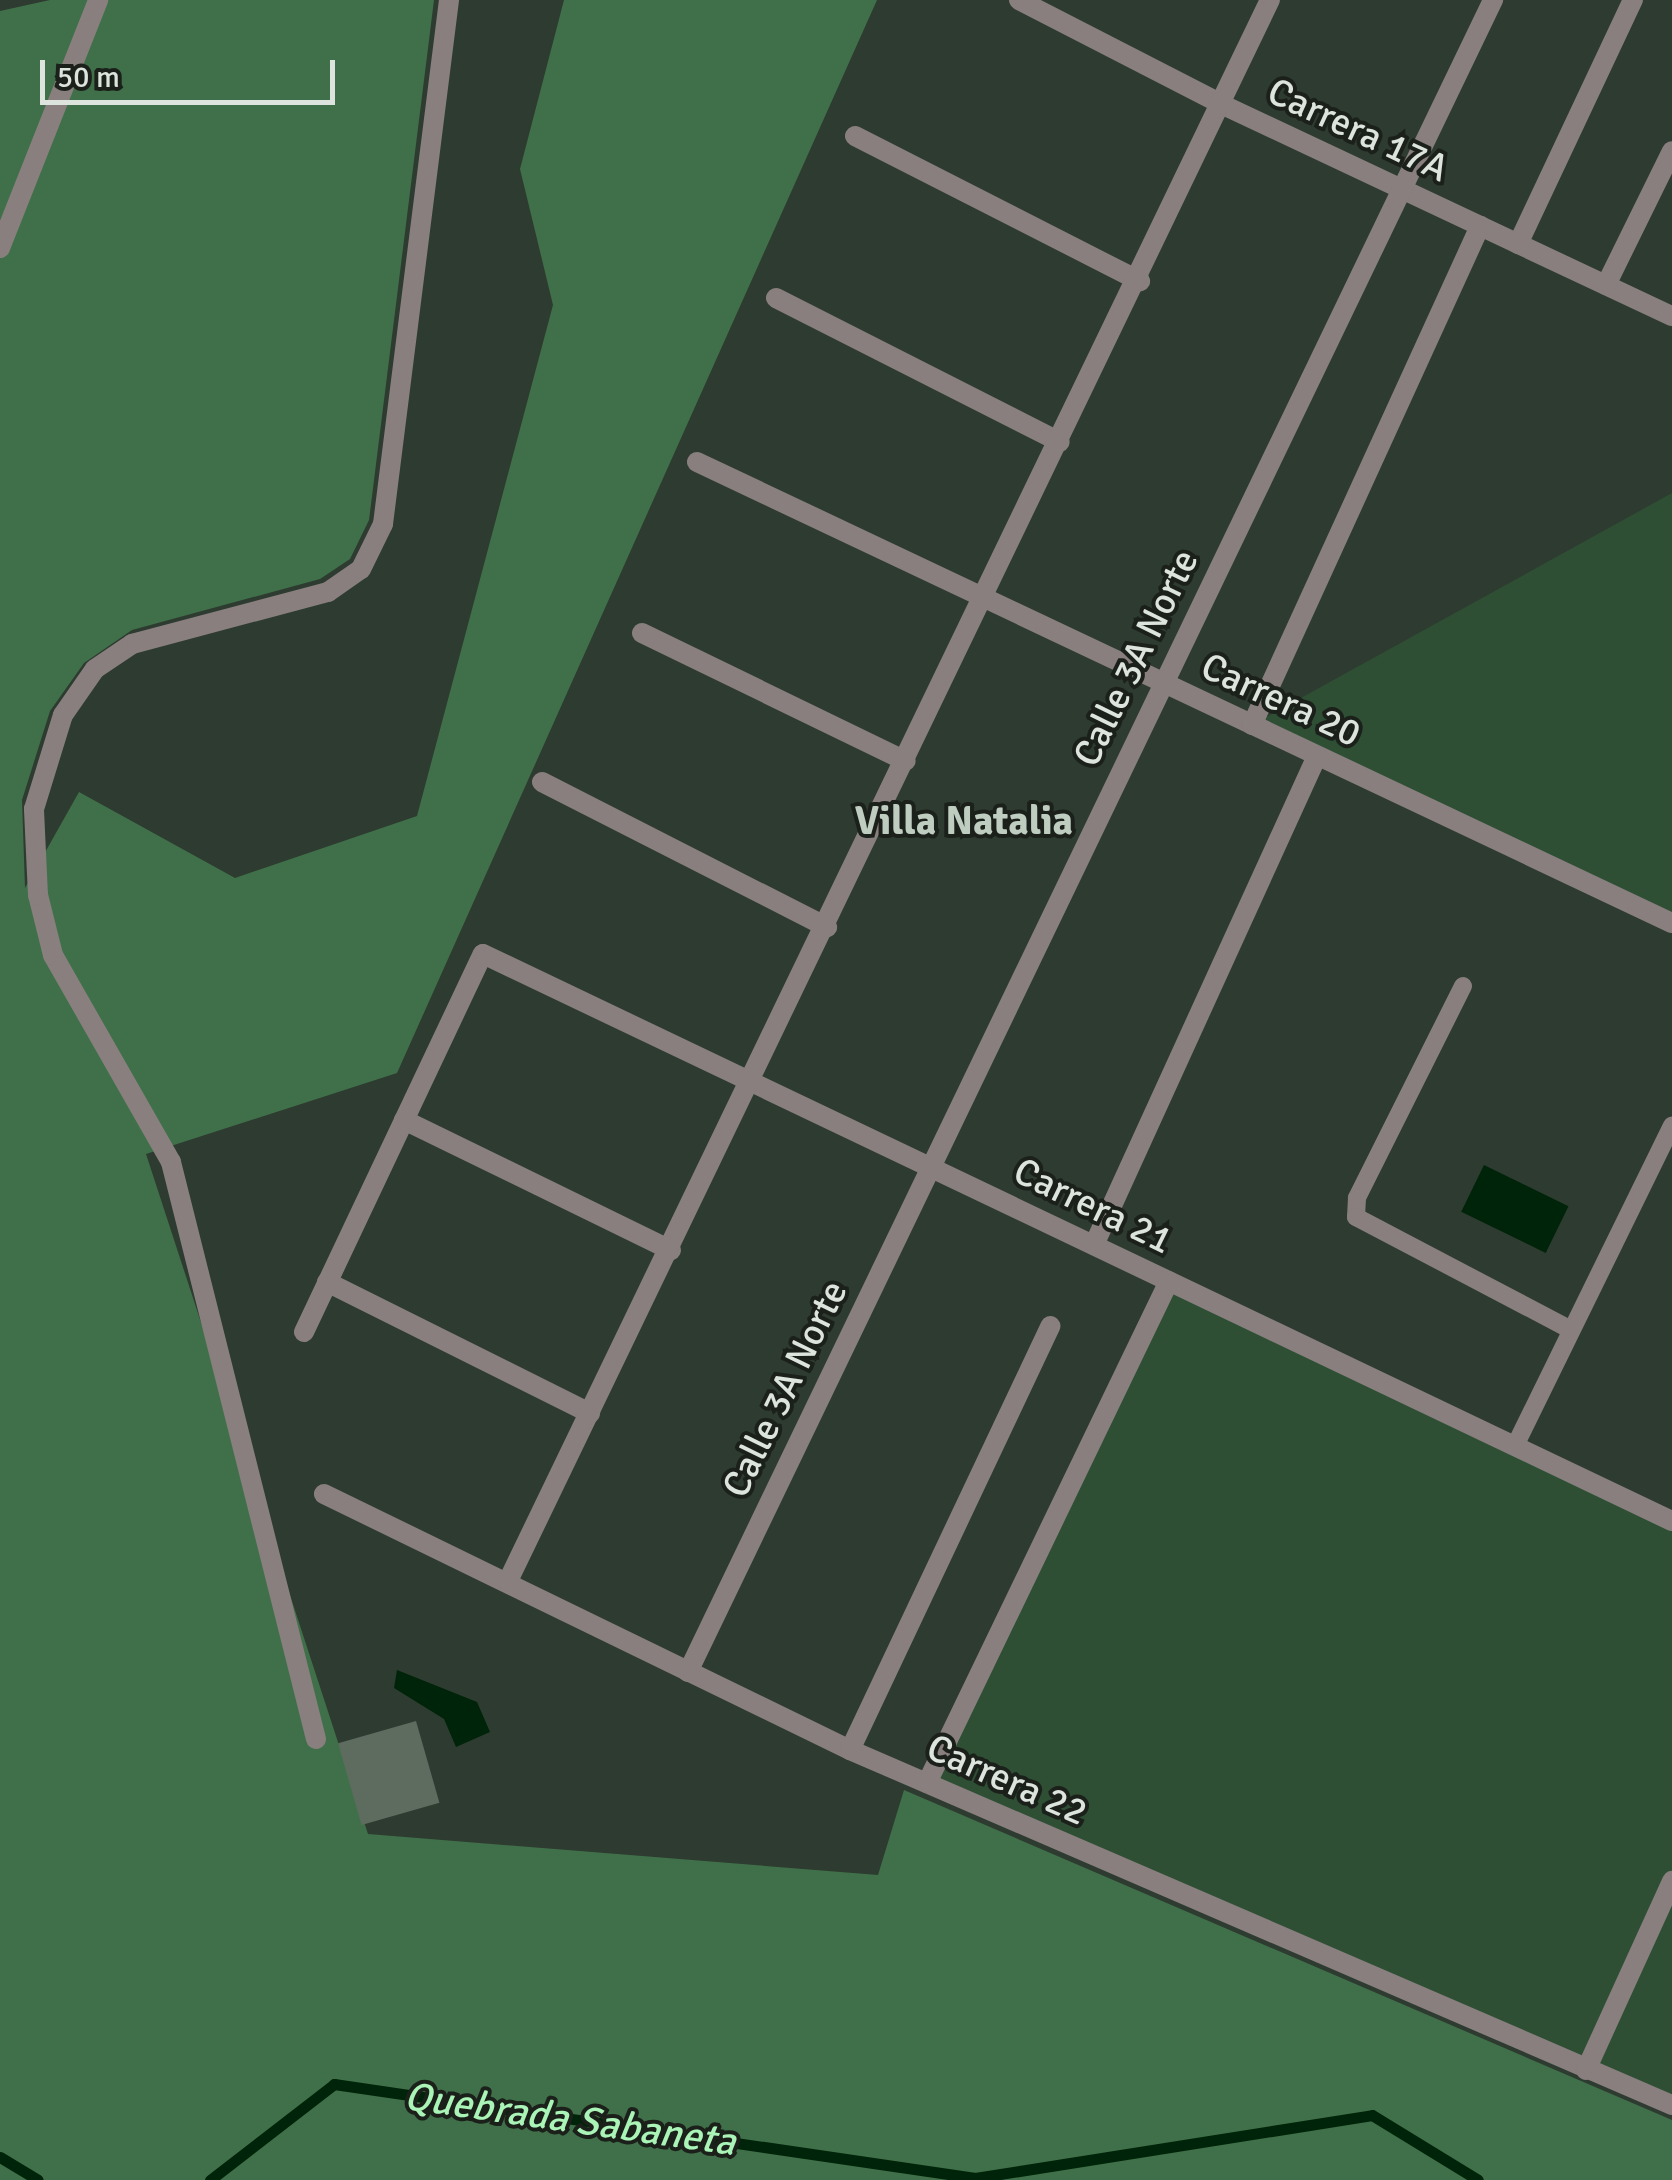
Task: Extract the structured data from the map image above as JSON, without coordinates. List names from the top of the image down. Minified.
{"streets":{"street":["Carrera 17A","Calle 3A Norte","Carrera 20","Carrera 21","Carrera 22"]},"crossings":[["Carrera 17A","Calle 3A Norte"],["Calle 3A Norte","Carrera 20"],["Calle 3A Norte","Carrera 21"],["Calle 3A Norte","Carrera 22"]],"districts":["Villa Natalia"],"water":["Quebrada Sabaneta"],"scale_bar":"50 m"}
